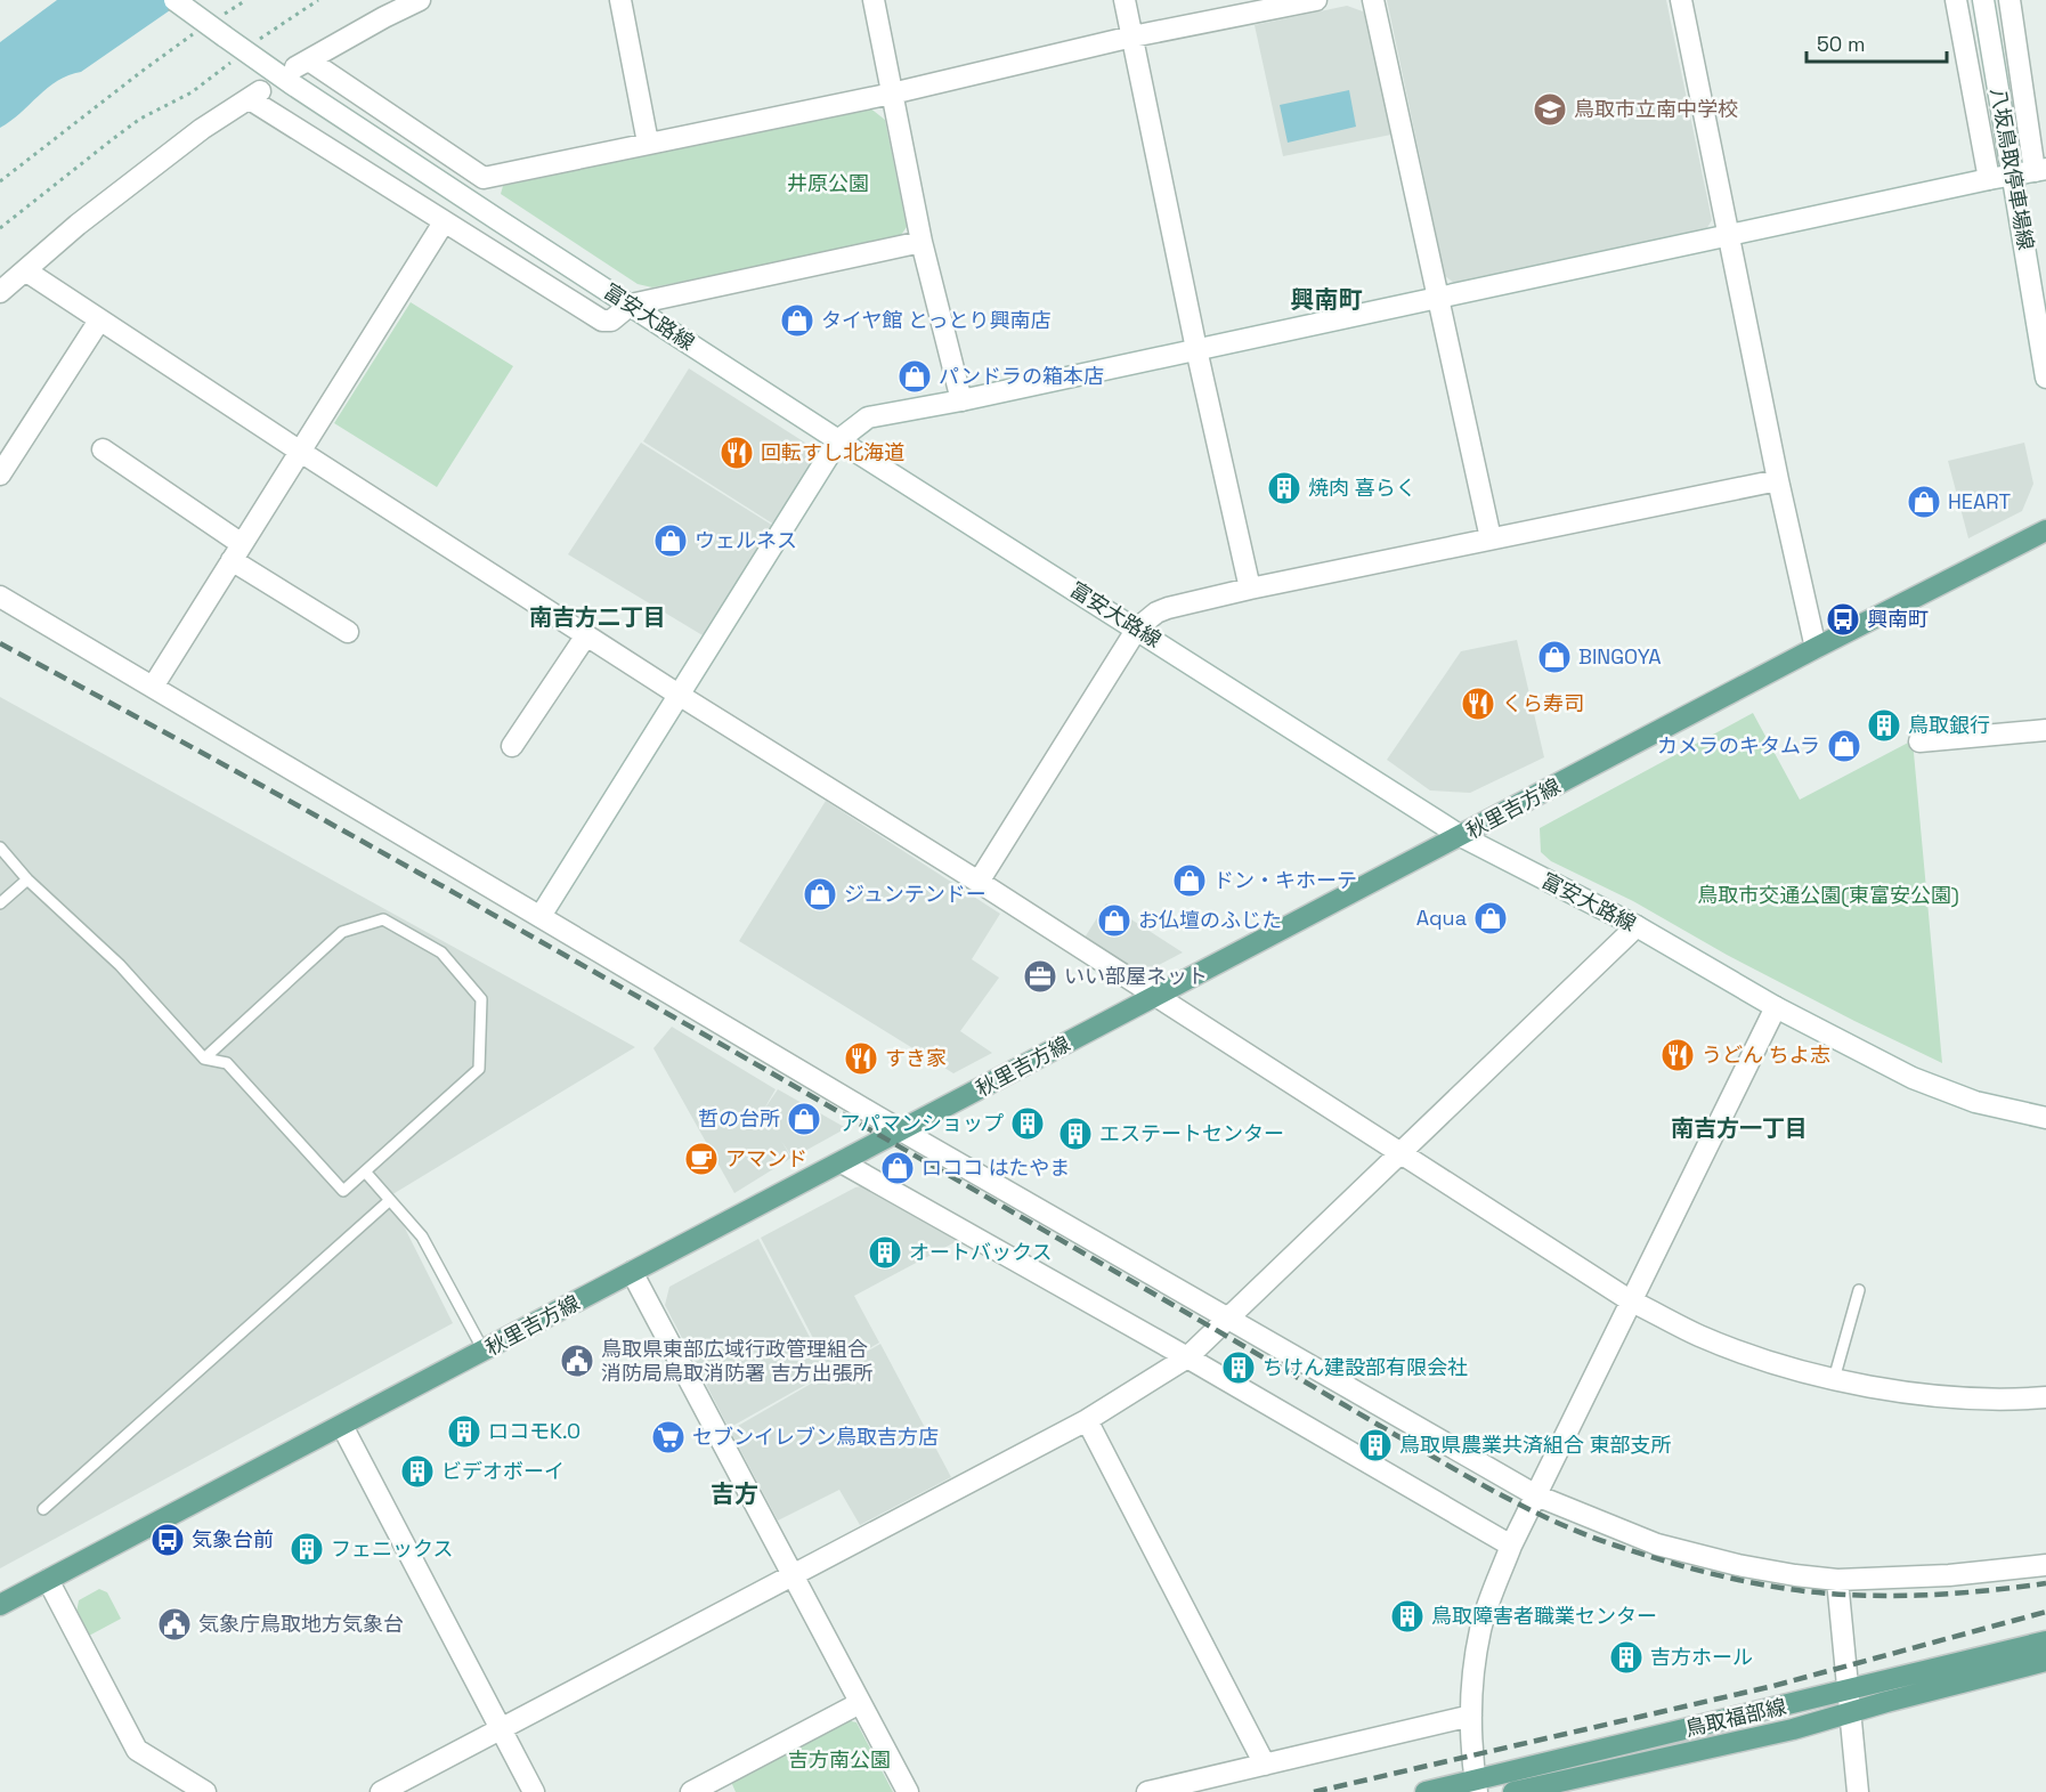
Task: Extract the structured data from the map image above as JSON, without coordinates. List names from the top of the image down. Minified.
{"streets":{"main road":["秋里吉方線","鳥取福部線"],"street":["八坂鳥取停車場線","富安大路線"]},"crossings":[["富安大路線","秋里吉方線"]],"districts":["興南町","南吉方二丁目","南吉方一丁目","吉方"],"parks":["井原公園","鳥取市交通公園(東富安公園)","吉方南公園"],"places":{"school or university":["鳥取市立南中学校"],"shop":["タイヤ館 とっとり興南店","パンドラの箱本店","HEART","ウェルネス","BINGOYA","カメラのキタムラ","ドン・キホーテ","ジュンテンドー","Aqua","お仏壇のふじた","哲の台所","ロココ はたやま"],"restaurant":["回転すし北海道","くら寿司","うどん ちよ志","すき家"],"building":["焼肉 喜らく","鳥取銀行","アパマンショップ","エステートセンター","オートバックス","ちけん建設部有限会社","ロコモK.O","鳥取県農業共済組合 東部支所","ビデオボーイ","フェニックス","鳥取障害者職業センター","吉方ホール"],"bus stop":["興南町","気象台前"],"office":["いい部屋ネット"],"cafe":["アマンド"],"public building":["鳥取県東部広域行政管理組合 消防局鳥取消防署 吉方出張所","気象庁鳥取地方気象台"],"supermarket":["セブンイレブン鳥取吉方店"]},"scale_bar":"50 m"}
